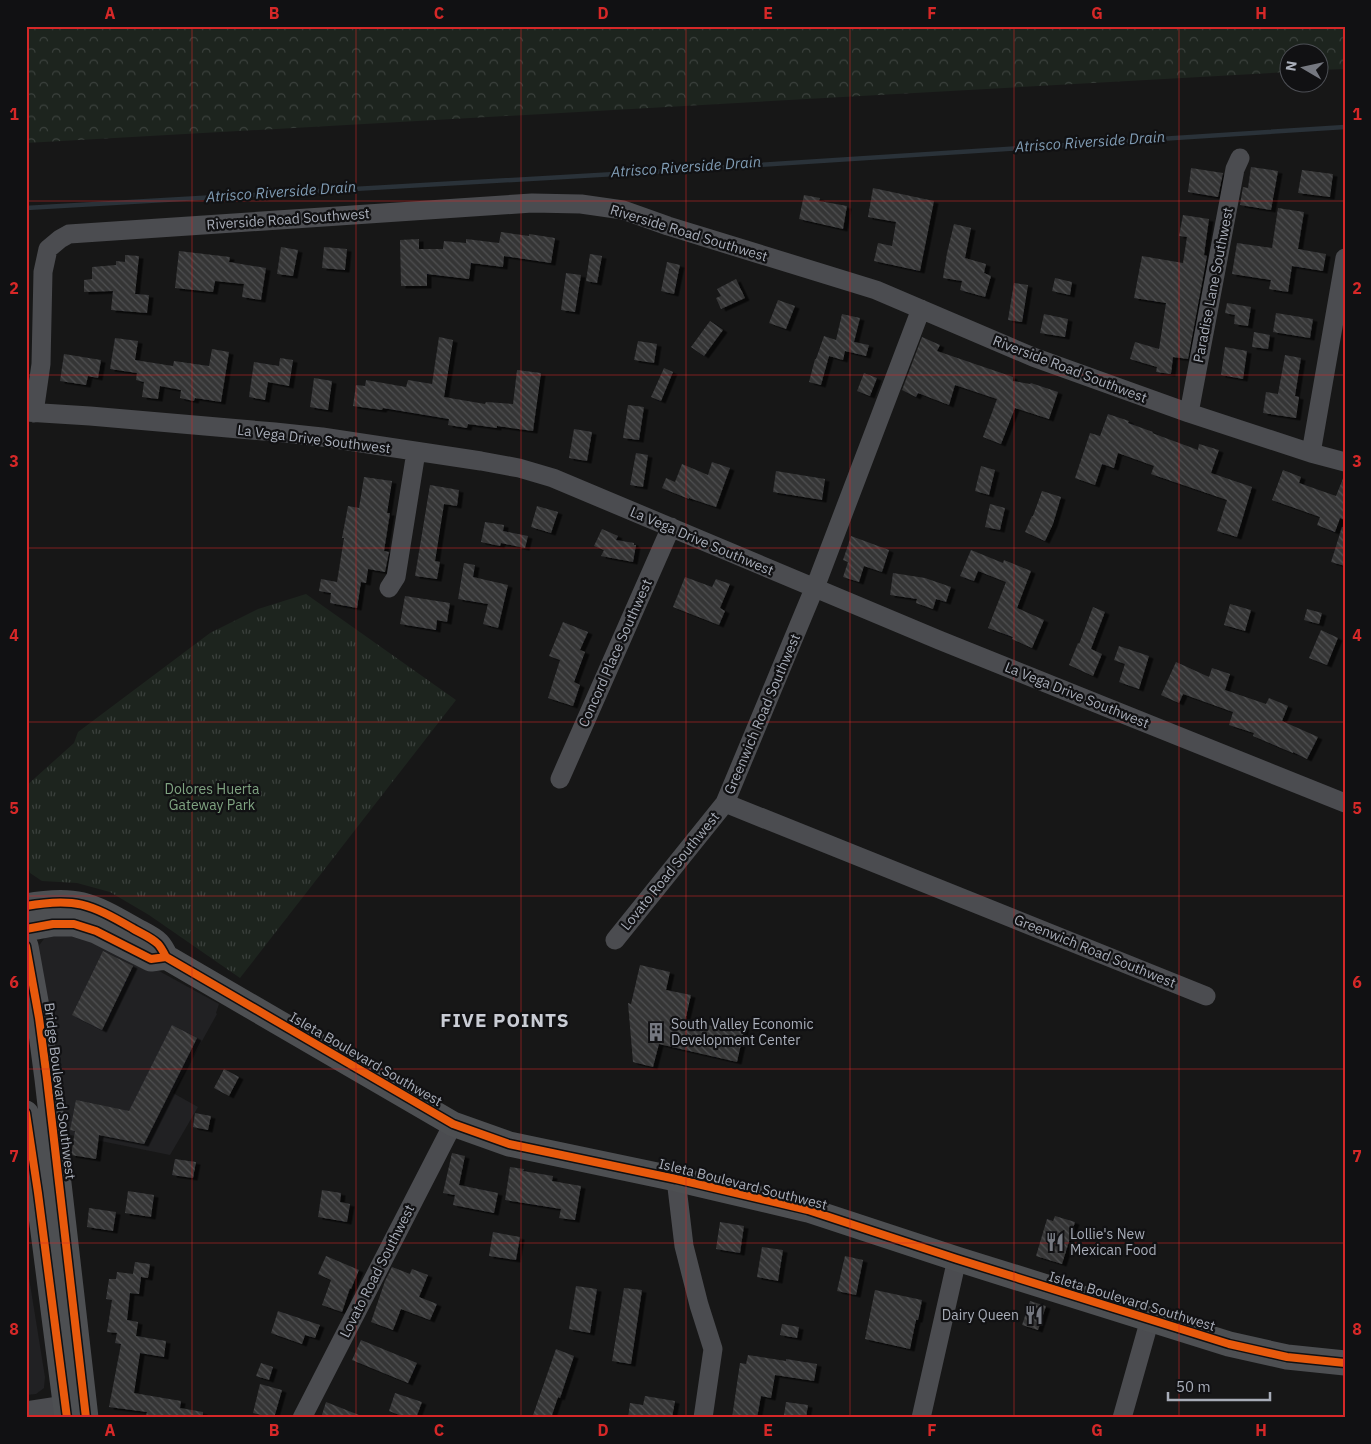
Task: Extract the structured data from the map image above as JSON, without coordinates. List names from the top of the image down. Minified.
{"streets":{"main road":["Isleta Boulevard Southwest","Bridge Boulevard Southwest"],"street":["Riverside Road Southwest","Paradise Lane Southwest","La Vega Drive Southwest","Concord Place Southwest","Greenwich Road Southwest","Lovato Road Southwest"]},"crossings":[["Riverside Road Southwest","Paradise Lane Southwest"],["Riverside Road Southwest","La Vega Drive Southwest"],["Riverside Road Southwest","Greenwich Road Southwest"],["La Vega Drive Southwest","Concord Place Southwest"],["La Vega Drive Southwest","Greenwich Road Southwest"],["Greenwich Road Southwest","Lovato Road Southwest"],["Lovato Road Southwest","Isleta Boulevard Southwest"]],"districts":["FIVE POINTS"],"water":["Atrisco Riverside Drain"],"parks":["Dolores Huerta Gateway Park"],"places":{"building":["South Valley Economic Development Center"],"restaurant":["Lollie's New Mexican Food","Dairy Queen"]},"scale_bar":"50 m","north":"left","grid":{"columns":["A","B","C","D","E","F","G","H"],"rows":["1","2","3","4","5","6","7","8"]}}
